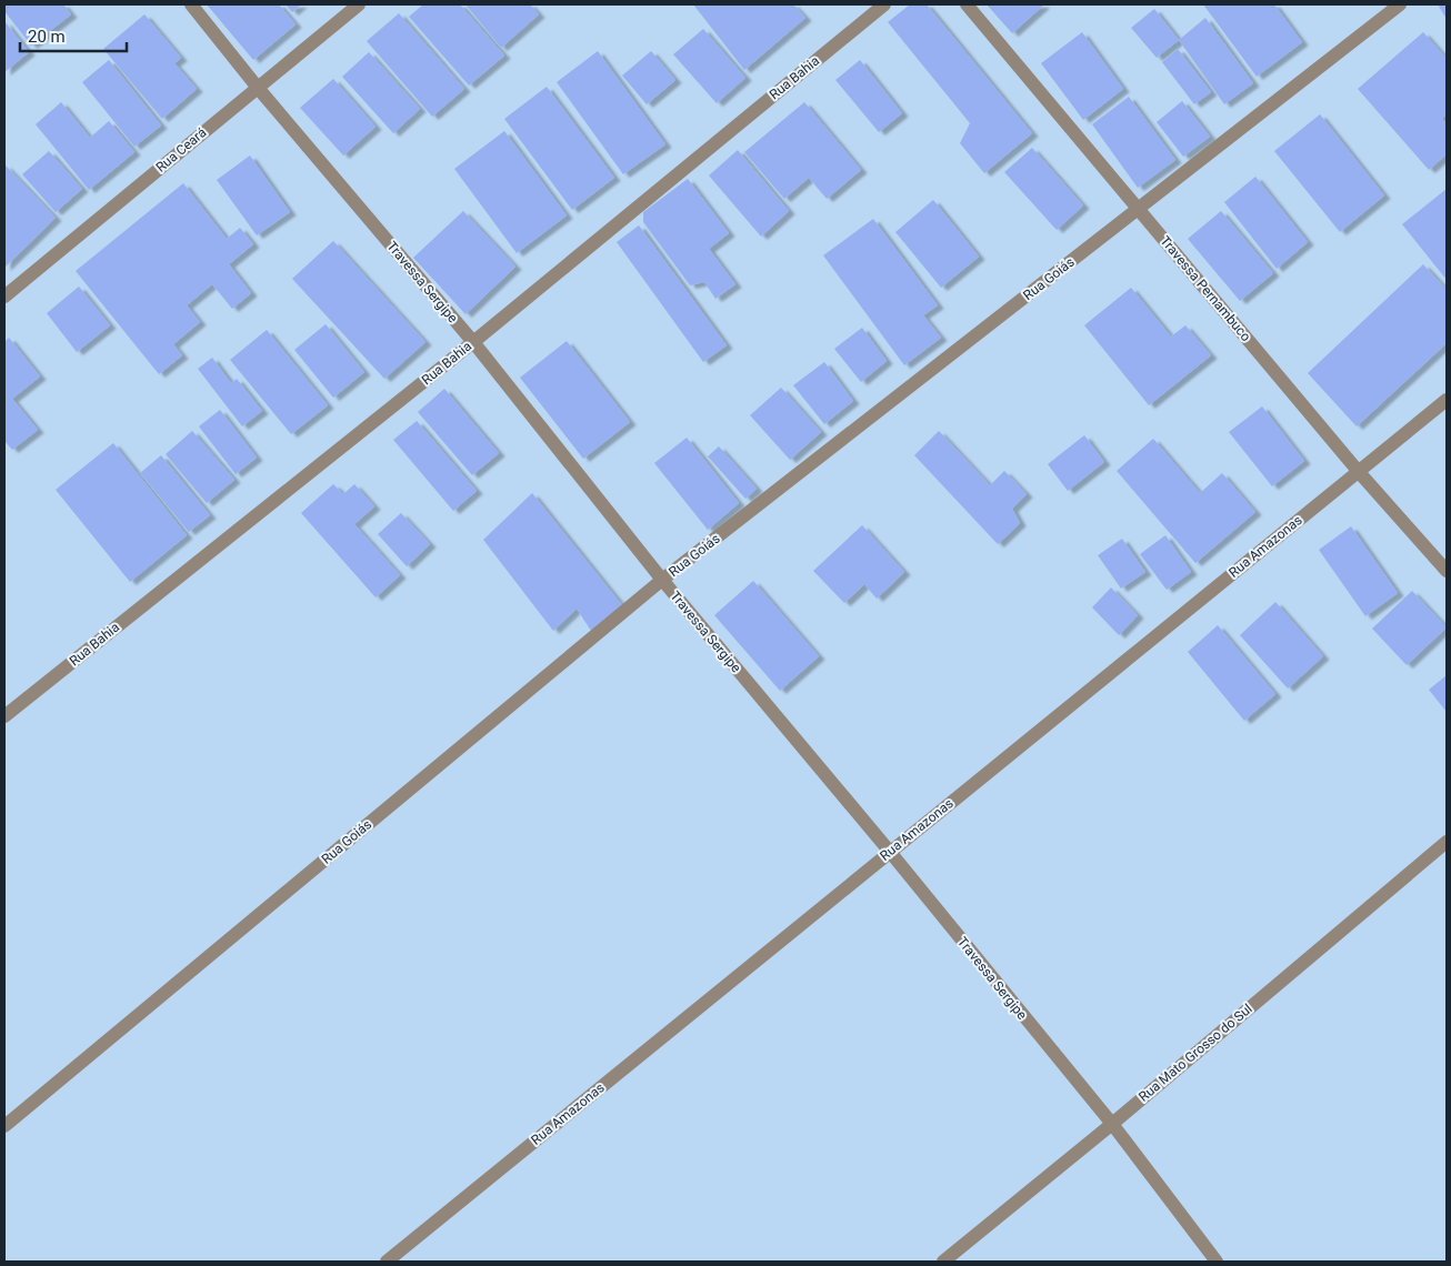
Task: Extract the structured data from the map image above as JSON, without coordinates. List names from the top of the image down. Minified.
{"streets":{"street":["Rua Bahia","Rua Ceará","Rua Goiás","Travessa Sergipe","Travessa Pernambuco","Rua Amazonas","Rua Mato Grosso do Sul"]},"crossings":[["Rua Bahia","Travessa Sergipe"],["Rua Ceará","Travessa Sergipe"],["Rua Goiás","Travessa Sergipe"],["Rua Goiás","Travessa Pernambuco"],["Travessa Sergipe","Rua Amazonas"],["Travessa Sergipe","Rua Mato Grosso do Sul"],["Travessa Pernambuco","Rua Amazonas"]],"scale_bar":"20 m"}
